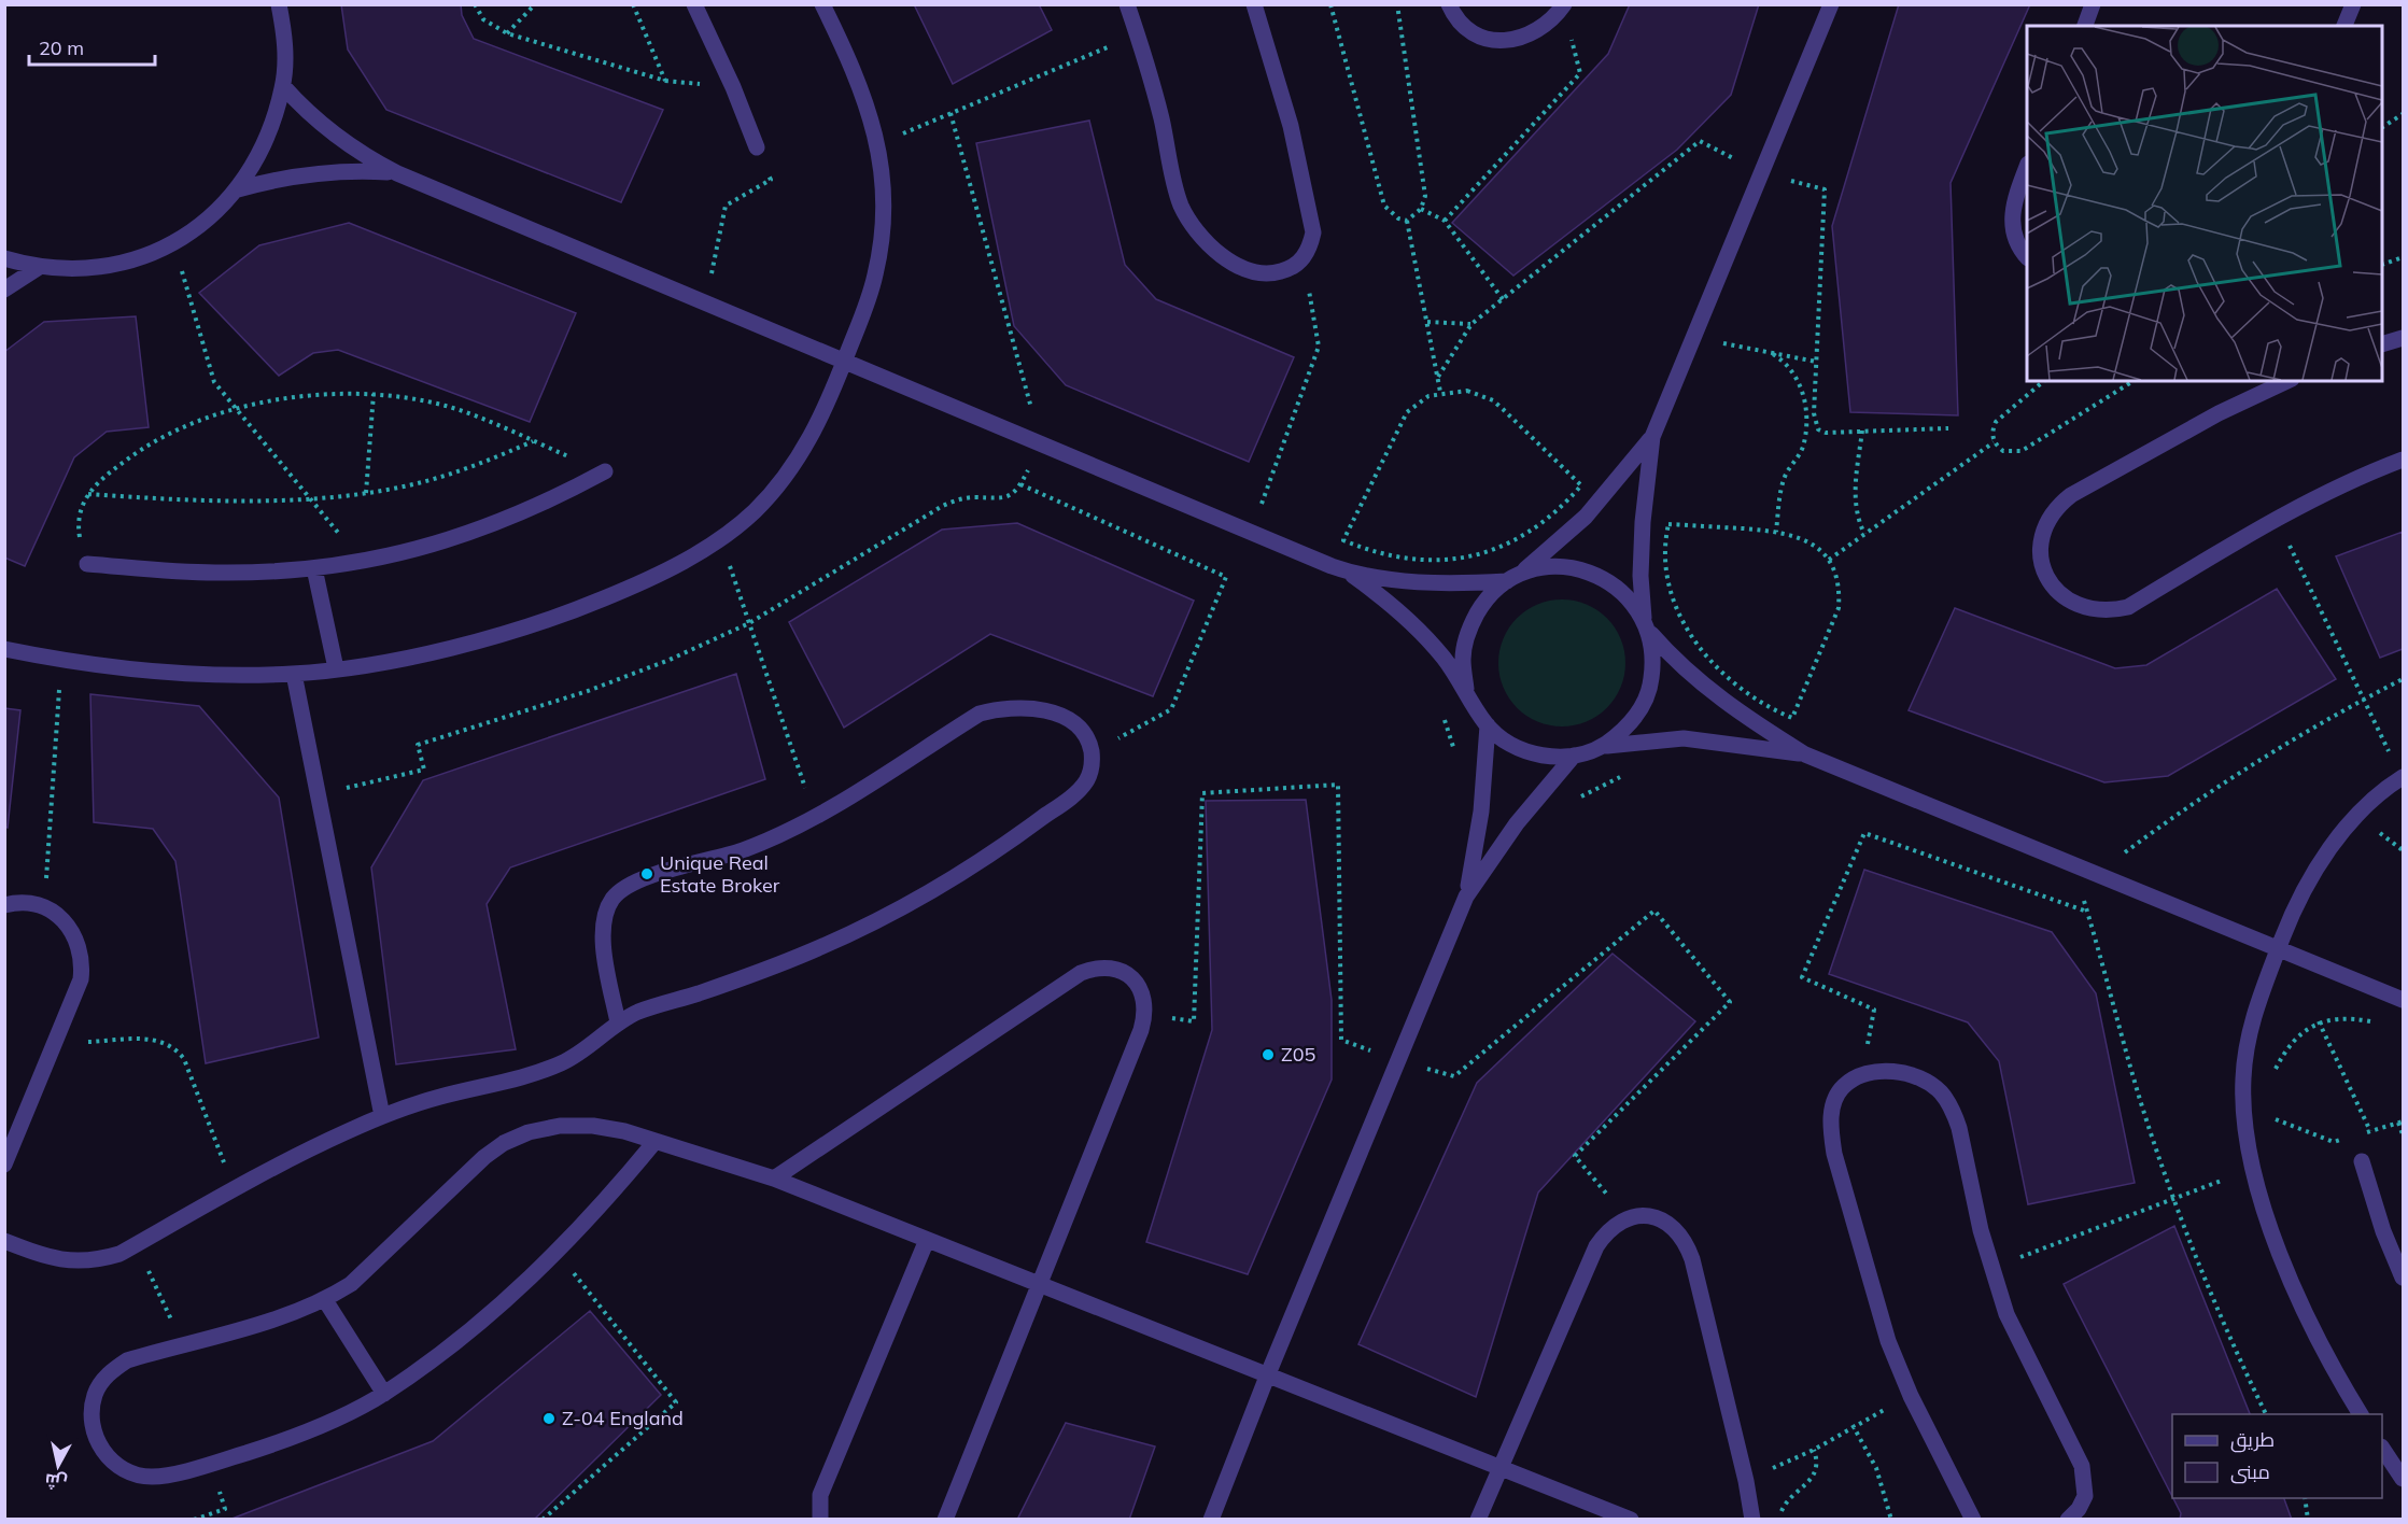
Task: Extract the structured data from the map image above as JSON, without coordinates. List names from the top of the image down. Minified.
{"places":["Unique Real Estate Broker","Z05","Z-04 England"],"legend":["طريق","مبنى"],"scale_bar":"20 m","north":"bottom"}
